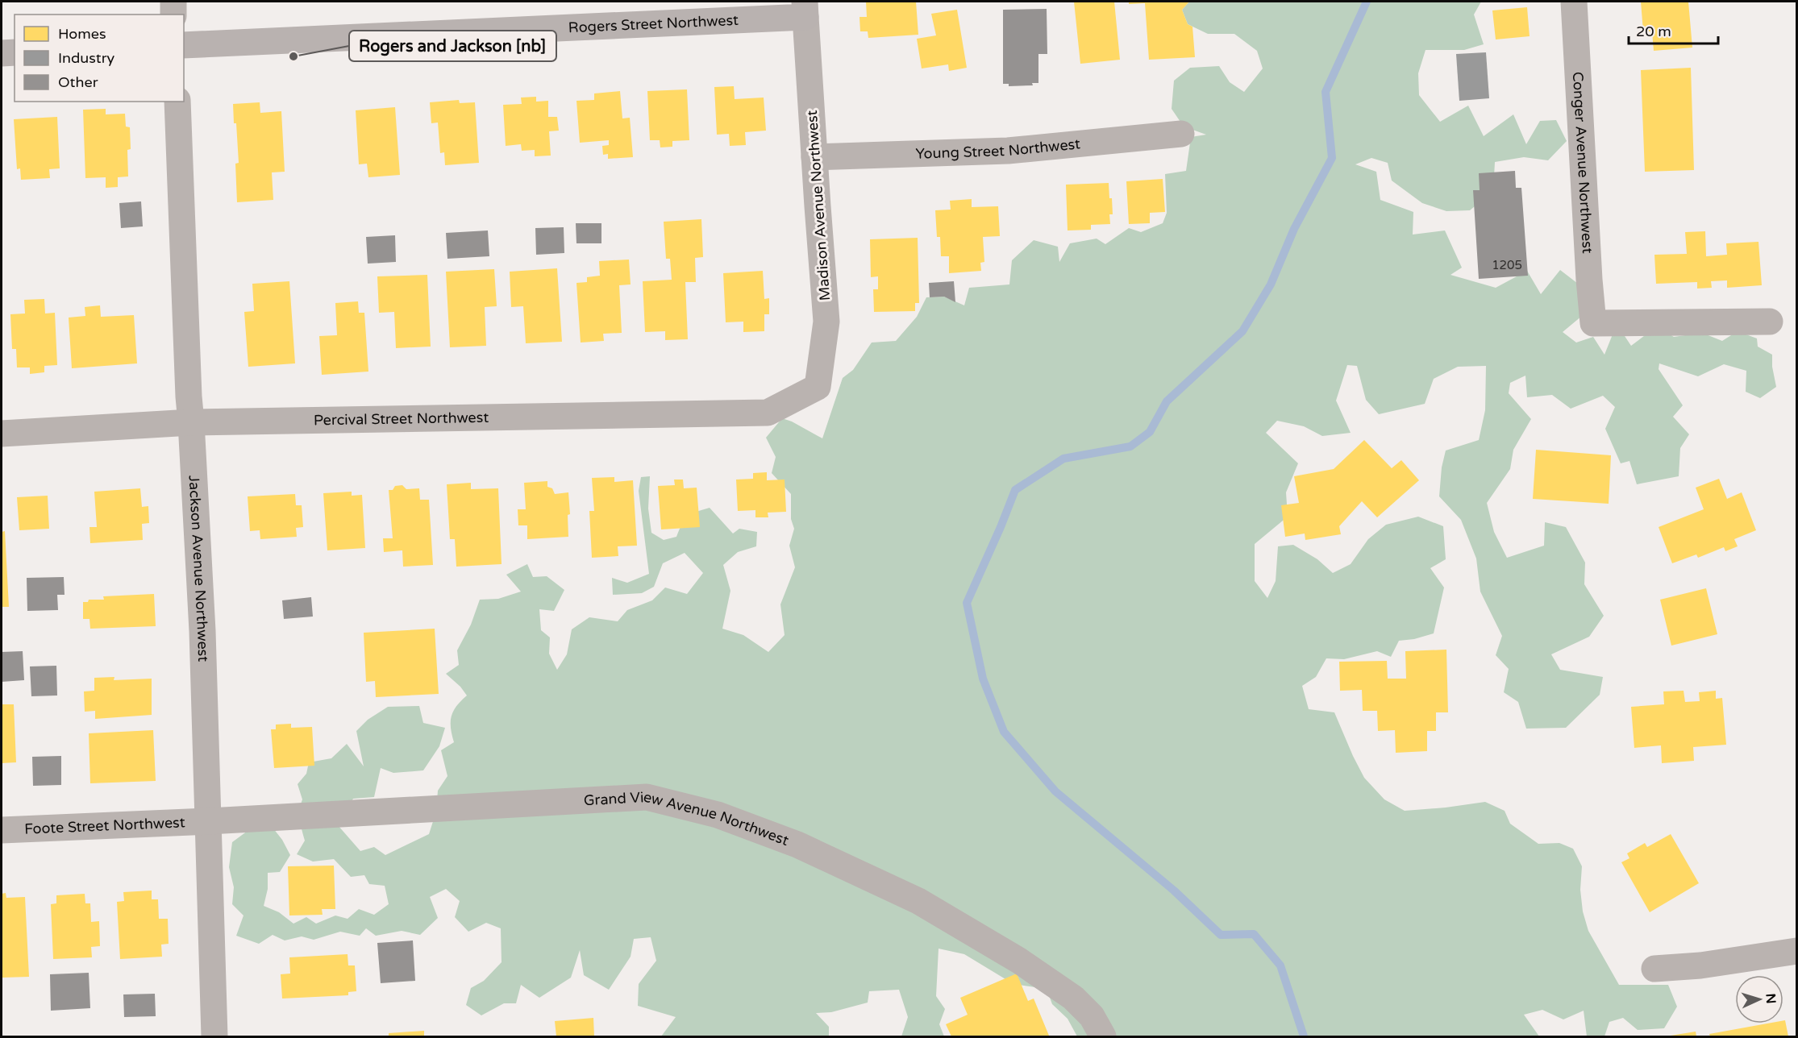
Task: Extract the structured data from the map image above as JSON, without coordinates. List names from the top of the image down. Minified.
{"streets":{"street":["Rogers Street Northwest","Young Street Northwest","Conger Avenue Northwest","Madison Avenue Northwest","Percival Street Northwest","Jackson Avenue Northwest","Grand View Avenue Northwest","Foote Street Northwest"]},"crossings":[["Rogers Street Northwest","Madison Avenue Northwest"],["Young Street Northwest","Madison Avenue Northwest"],["Madison Avenue Northwest","Percival Street Northwest"],["Percival Street Northwest","Jackson Avenue Northwest"],["Jackson Avenue Northwest","Grand View Avenue Northwest"],["Jackson Avenue Northwest","Foote Street Northwest"],["Grand View Avenue Northwest","Foote Street Northwest"]],"places":["Rogers and Jackson [nb]"],"house_numbers":["1205"],"legend":["Homes","Industry","Other"],"scale_bar":"20 m","north":"right"}
